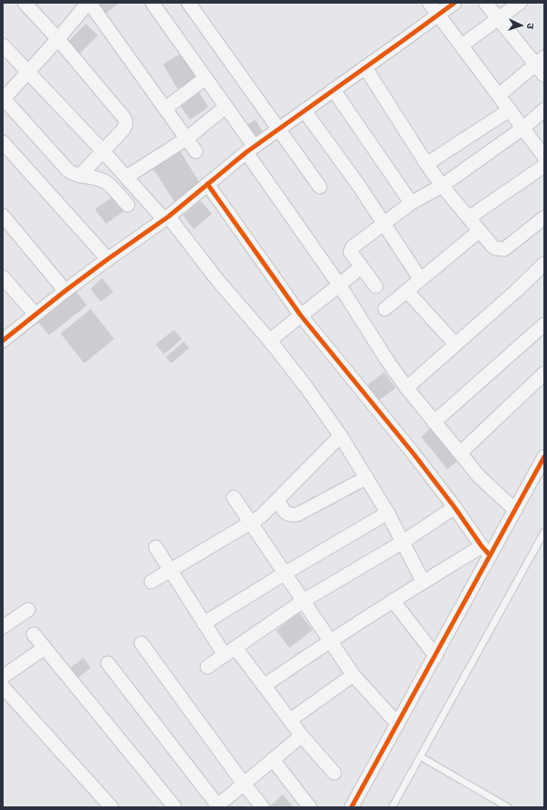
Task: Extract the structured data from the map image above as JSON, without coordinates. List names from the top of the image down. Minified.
{"north":"right"}
